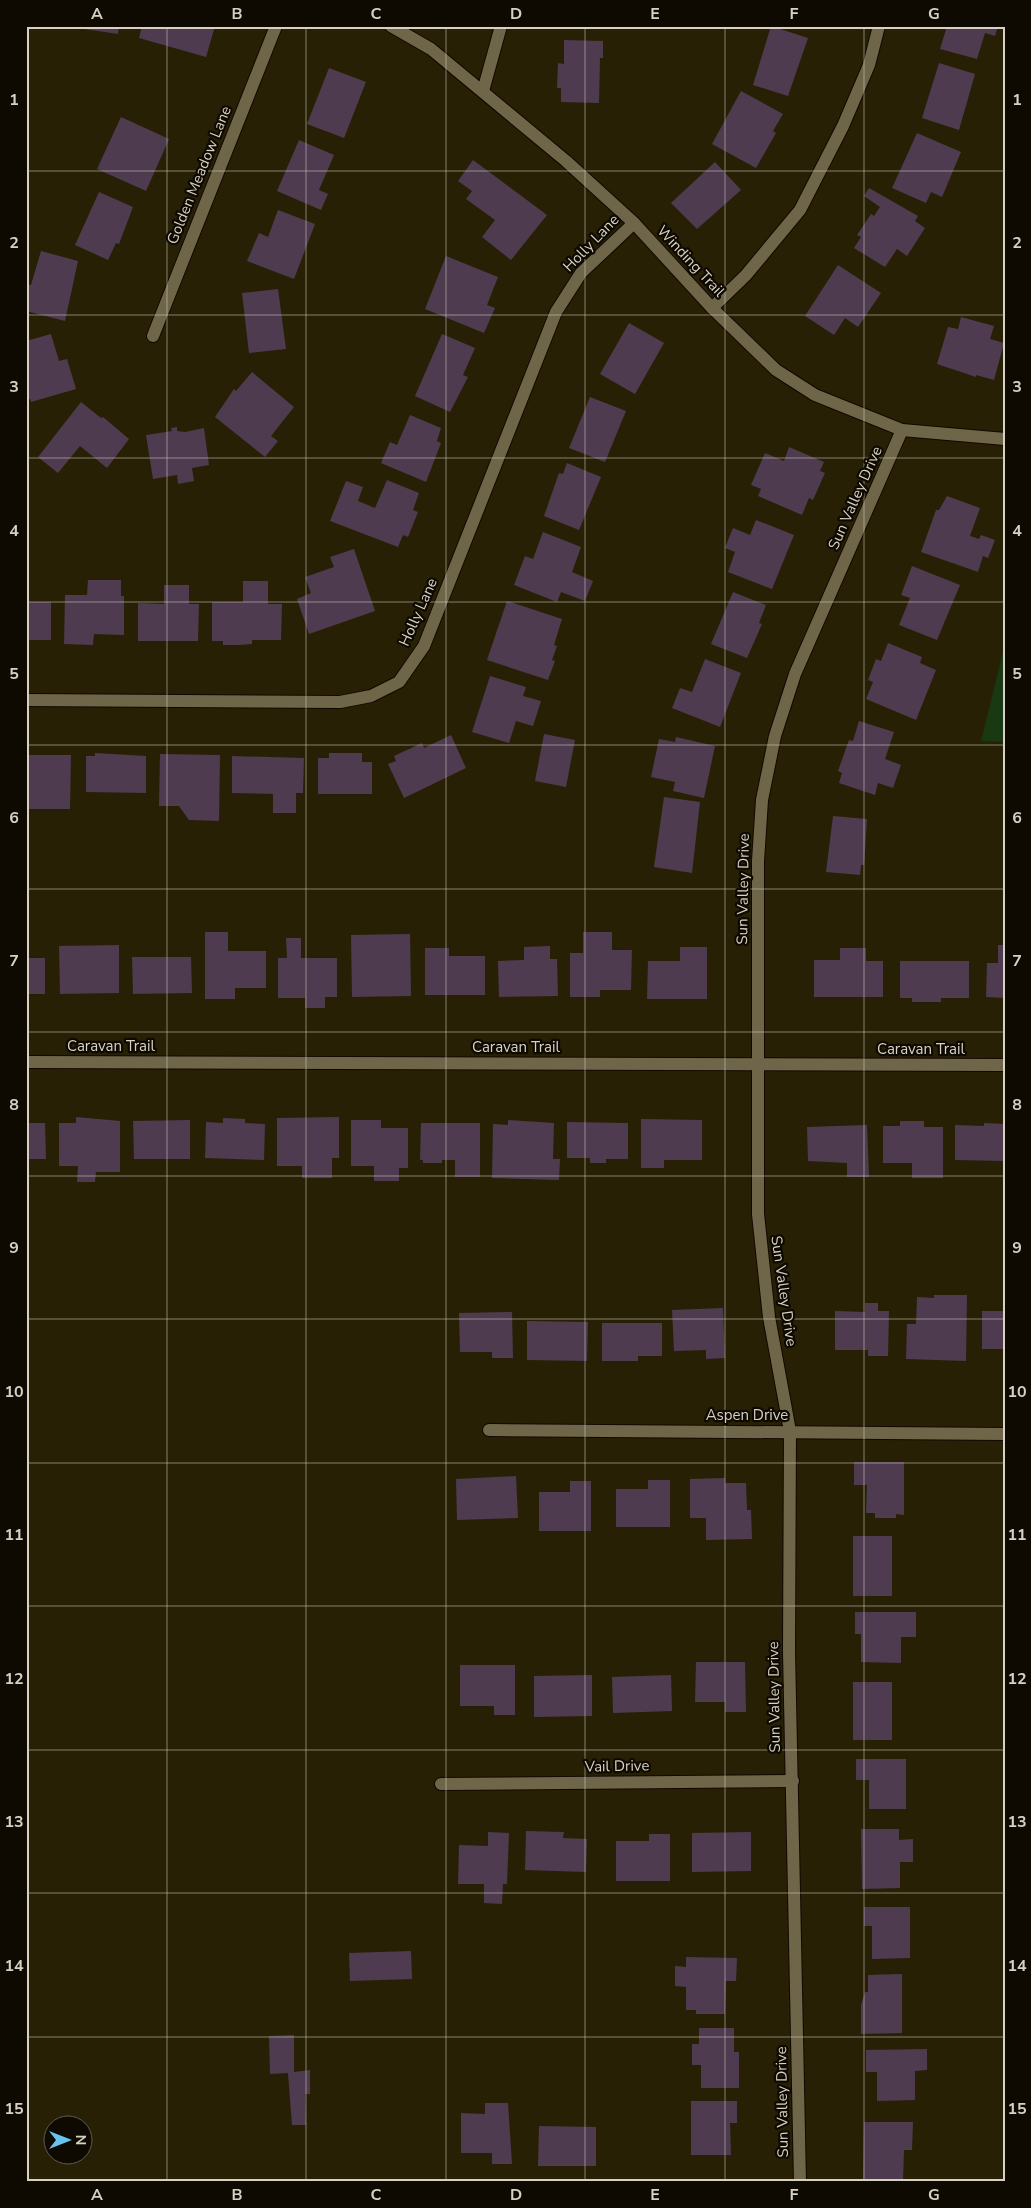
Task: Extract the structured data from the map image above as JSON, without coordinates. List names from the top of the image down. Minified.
{"streets":{"street":["Golden Meadow Lane","Holly Lane","Winding Trail","Sun Valley Drive","Caravan Trail","Aspen Drive","Vail Drive"]},"crossings":[["Holly Lane","Winding Trail"],["Winding Trail","Sun Valley Drive"],["Sun Valley Drive","Caravan Trail"],["Sun Valley Drive","Aspen Drive"],["Sun Valley Drive","Vail Drive"]],"north":"right","grid":{"columns":["A","B","C","D","E","F","G"],"rows":["1","2","3","4","5","6","7","8","9","10","11","12","13","14","15"]}}
